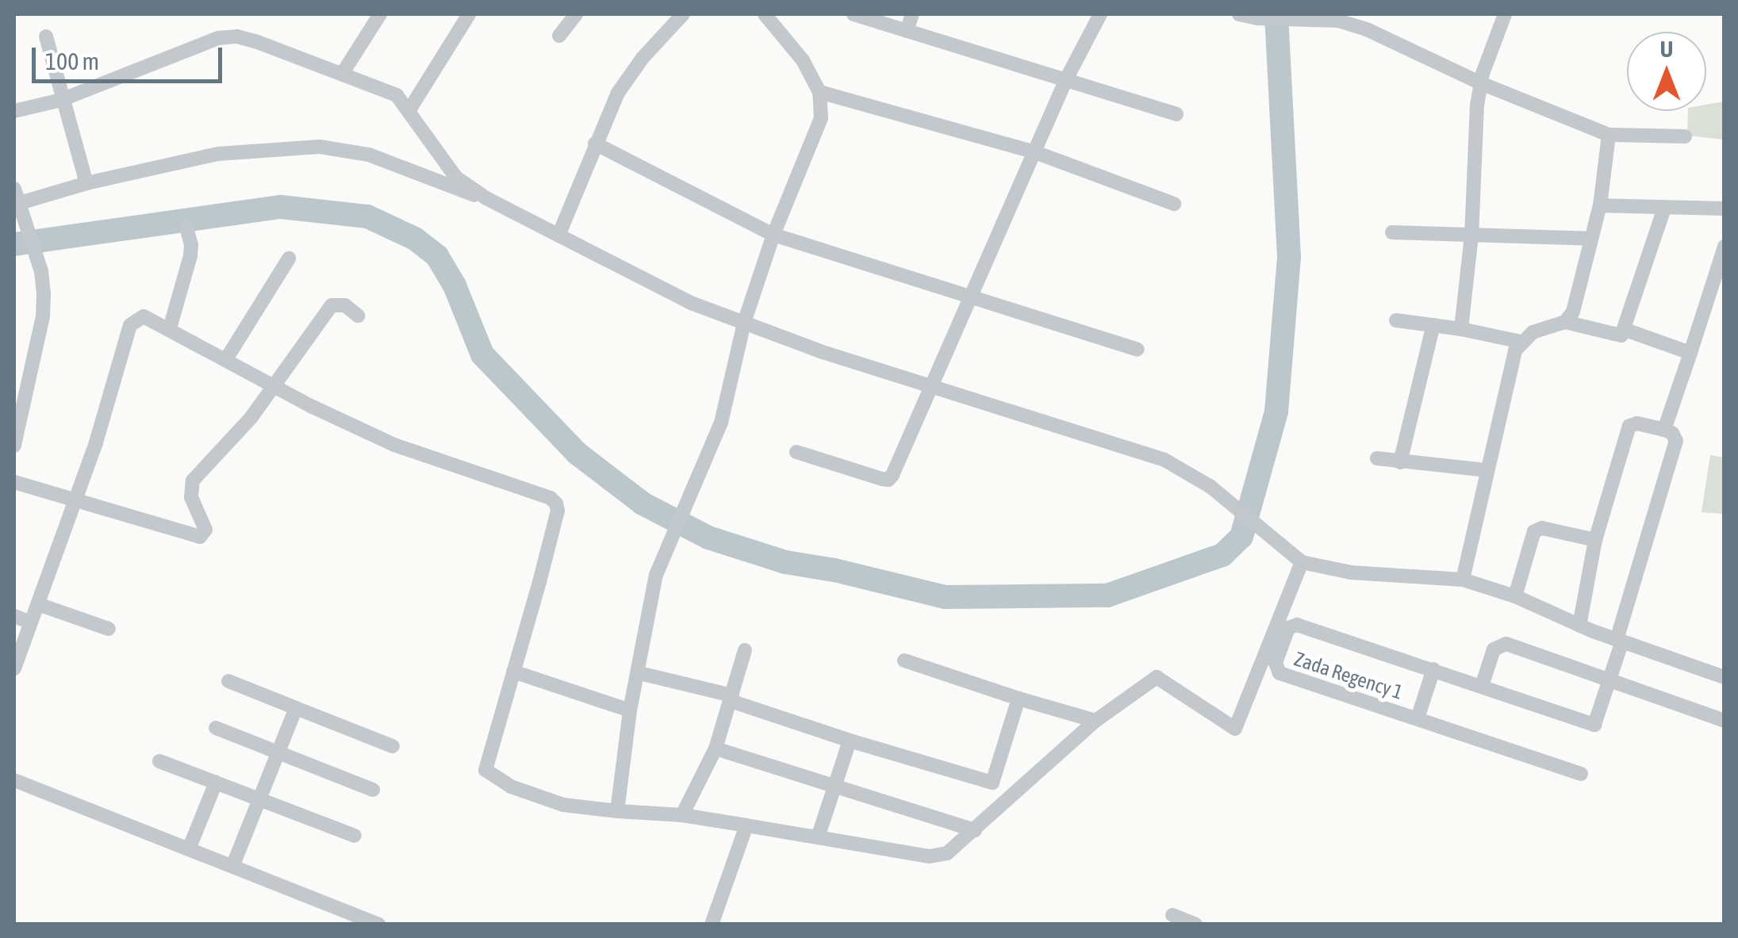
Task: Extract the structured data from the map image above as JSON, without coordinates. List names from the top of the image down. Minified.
{"streets":{"street":["Zada Regency 1"]},"scale_bar":"100 m","north":"top"}
